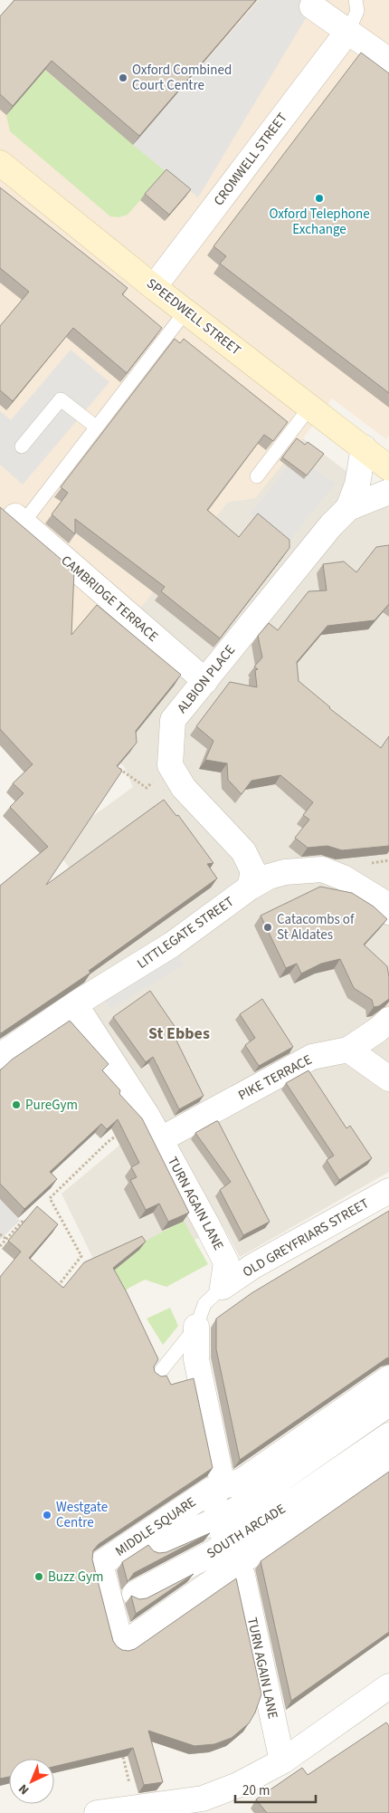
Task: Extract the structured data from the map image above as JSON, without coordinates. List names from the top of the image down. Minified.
{"streets":{"street":["CROMWELL STREET","SPEEDWELL STREET","CAMBRIDGE TERRACE","ALBION PLACE","LITTLEGATE STREET","PIKE TERRACE","TURN AGAIN LANE","OLD GREYFRIARS STREET","MIDDLE SQUARE","SOUTH ARCADE"]},"crossings":[["CROMWELL STREET","SPEEDWELL STREET"],["SPEEDWELL STREET","ALBION PLACE"],["CAMBRIDGE TERRACE","ALBION PLACE"],["LITTLEGATE STREET","TURN AGAIN LANE"],["PIKE TERRACE","TURN AGAIN LANE"],["TURN AGAIN LANE","OLD GREYFRIARS STREET"],["TURN AGAIN LANE","MIDDLE SQUARE"],["TURN AGAIN LANE","SOUTH ARCADE"],["MIDDLE SQUARE","SOUTH ARCADE"]],"districts":["St Ebbes"],"places":["Oxford Combined Court Centre","Oxford Telephone Exchange","Catacombs of St Aldates","PureGym","Westgate Centre","Buzz Gym"],"scale_bar":"20 m","north":"bottom left"}
